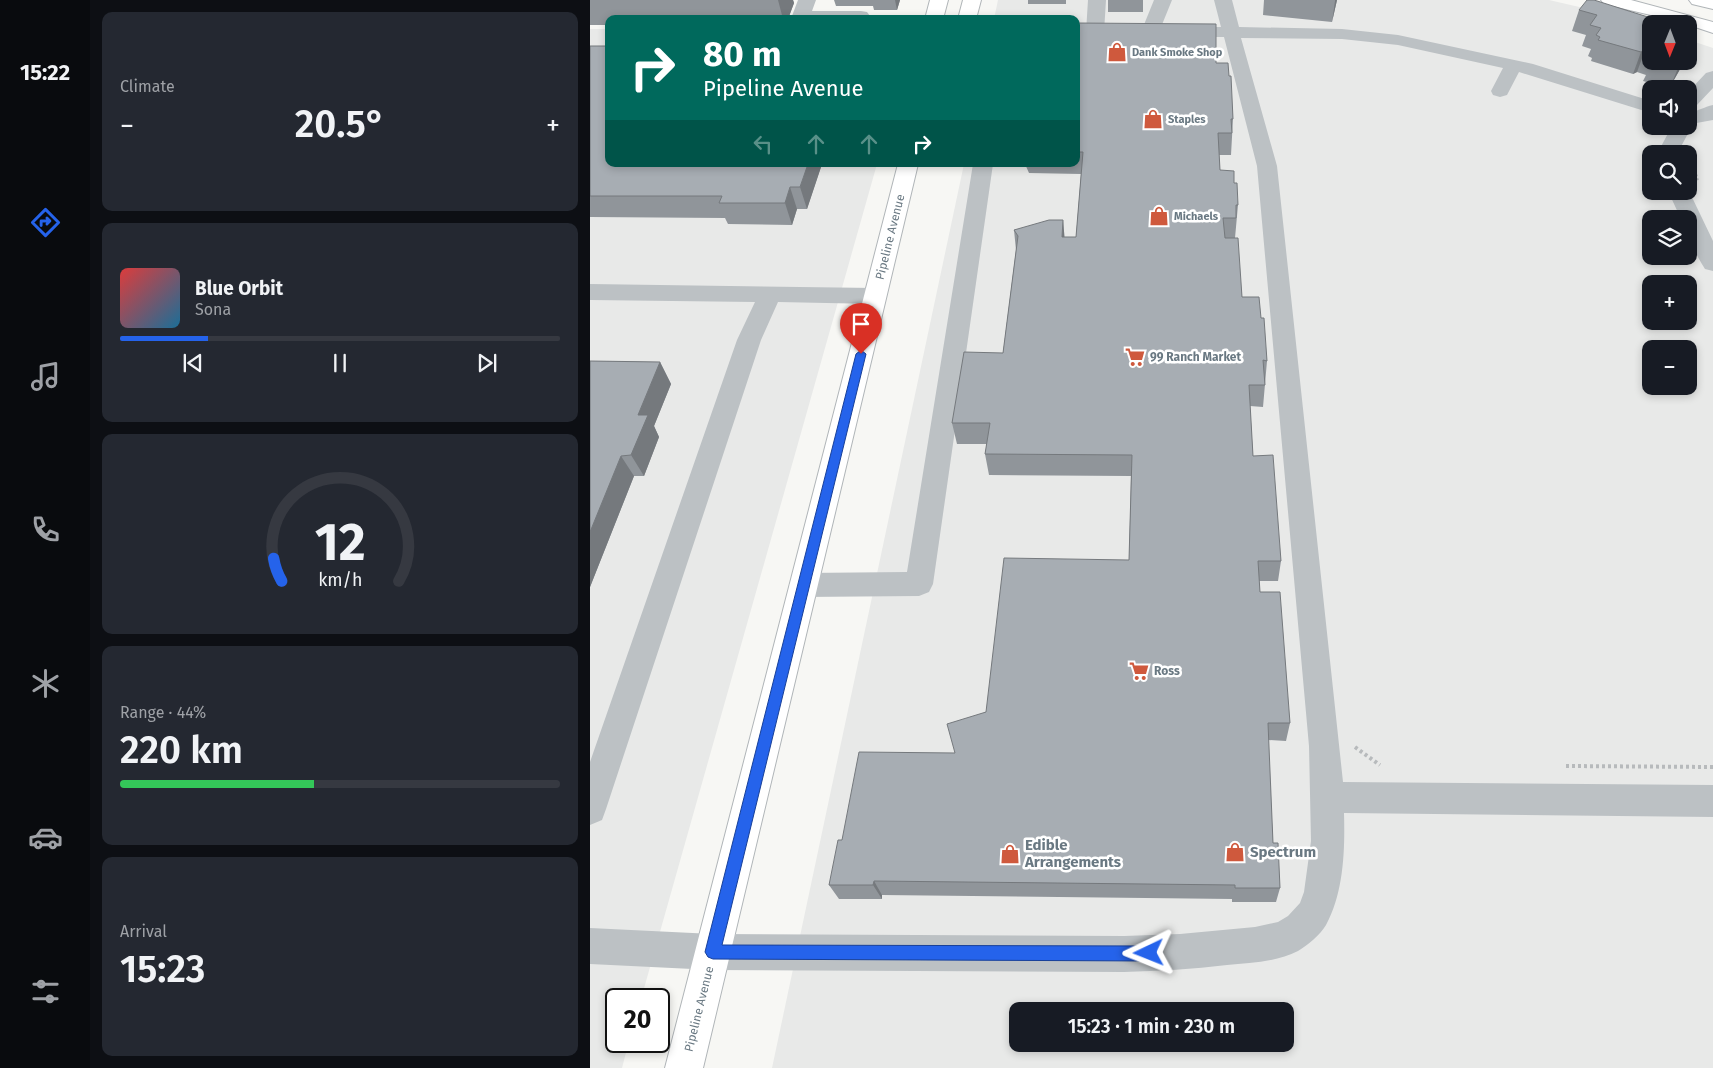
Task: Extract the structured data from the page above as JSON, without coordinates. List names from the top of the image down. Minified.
{"streets":{"main road":["Pipeline Avenue"]},"places":{"shop":["Dank Smoke Shop","Staples","Michaels","Spectrum","Edible Arrangements"],"supermarket":["99 Ranch Market","Ross"]},"north":"bottom","page":{"tabs":"15:22","tile":["Climate",["Range · 44%","220 km"],["Arrival","15:23"]],"map_buttons":["+","−"],"turn":["80 m","Pipeline Avenue"],"heat":["−","20.5°","+"],"song":["Blue Orbit","Sona"],"limit":"20","trip":"15:23 · 1 min · 230 m","gauge":["12","km/h"]}}
